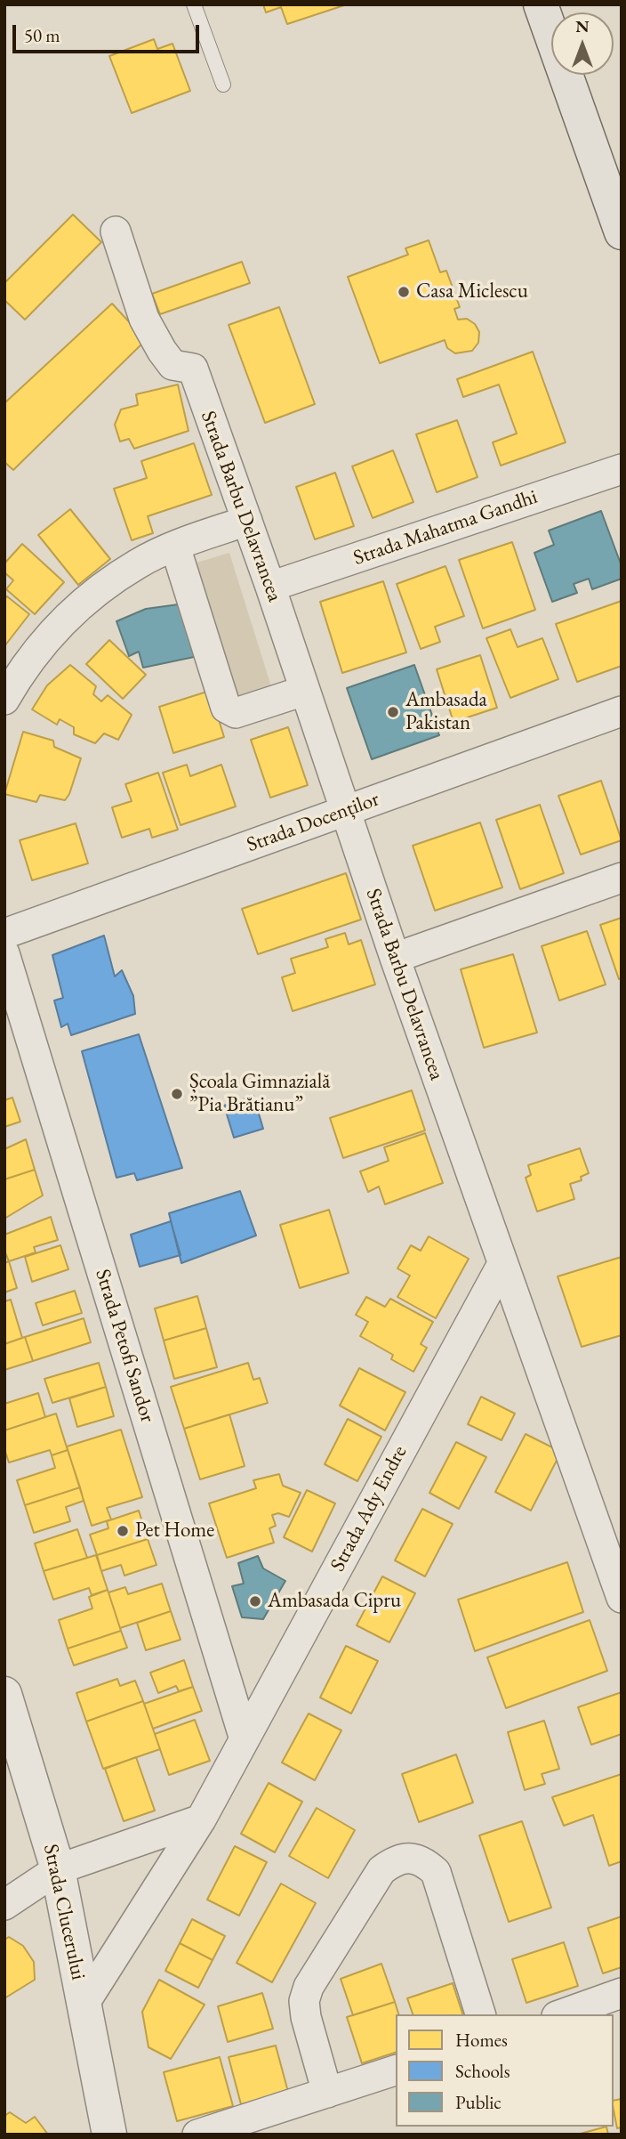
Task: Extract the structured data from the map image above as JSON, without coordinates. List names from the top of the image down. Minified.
{"streets":{"street":["Strada Barbu Delavrancea","Strada Mahatma Gandhi","Strada Docenților","Strada Petofi Sandor","Strada Ady Endre","Strada Clucerului"]},"crossings":[["Strada Barbu Delavrancea","Strada Mahatma Gandhi"],["Strada Barbu Delavrancea","Strada Docenților"],["Strada Barbu Delavrancea","Strada Ady Endre"],["Strada Petofi Sandor","Strada Ady Endre"],["Strada Ady Endre","Strada Clucerului"]],"places":["Casa Miclescu","Ambasada Pakistan","Școala Gimnazială ”Pia Brătianu”","Pet Home","Ambasada Cipru"],"legend":["Homes","Schools","Public"],"scale_bar":"50 m","north":"top"}
